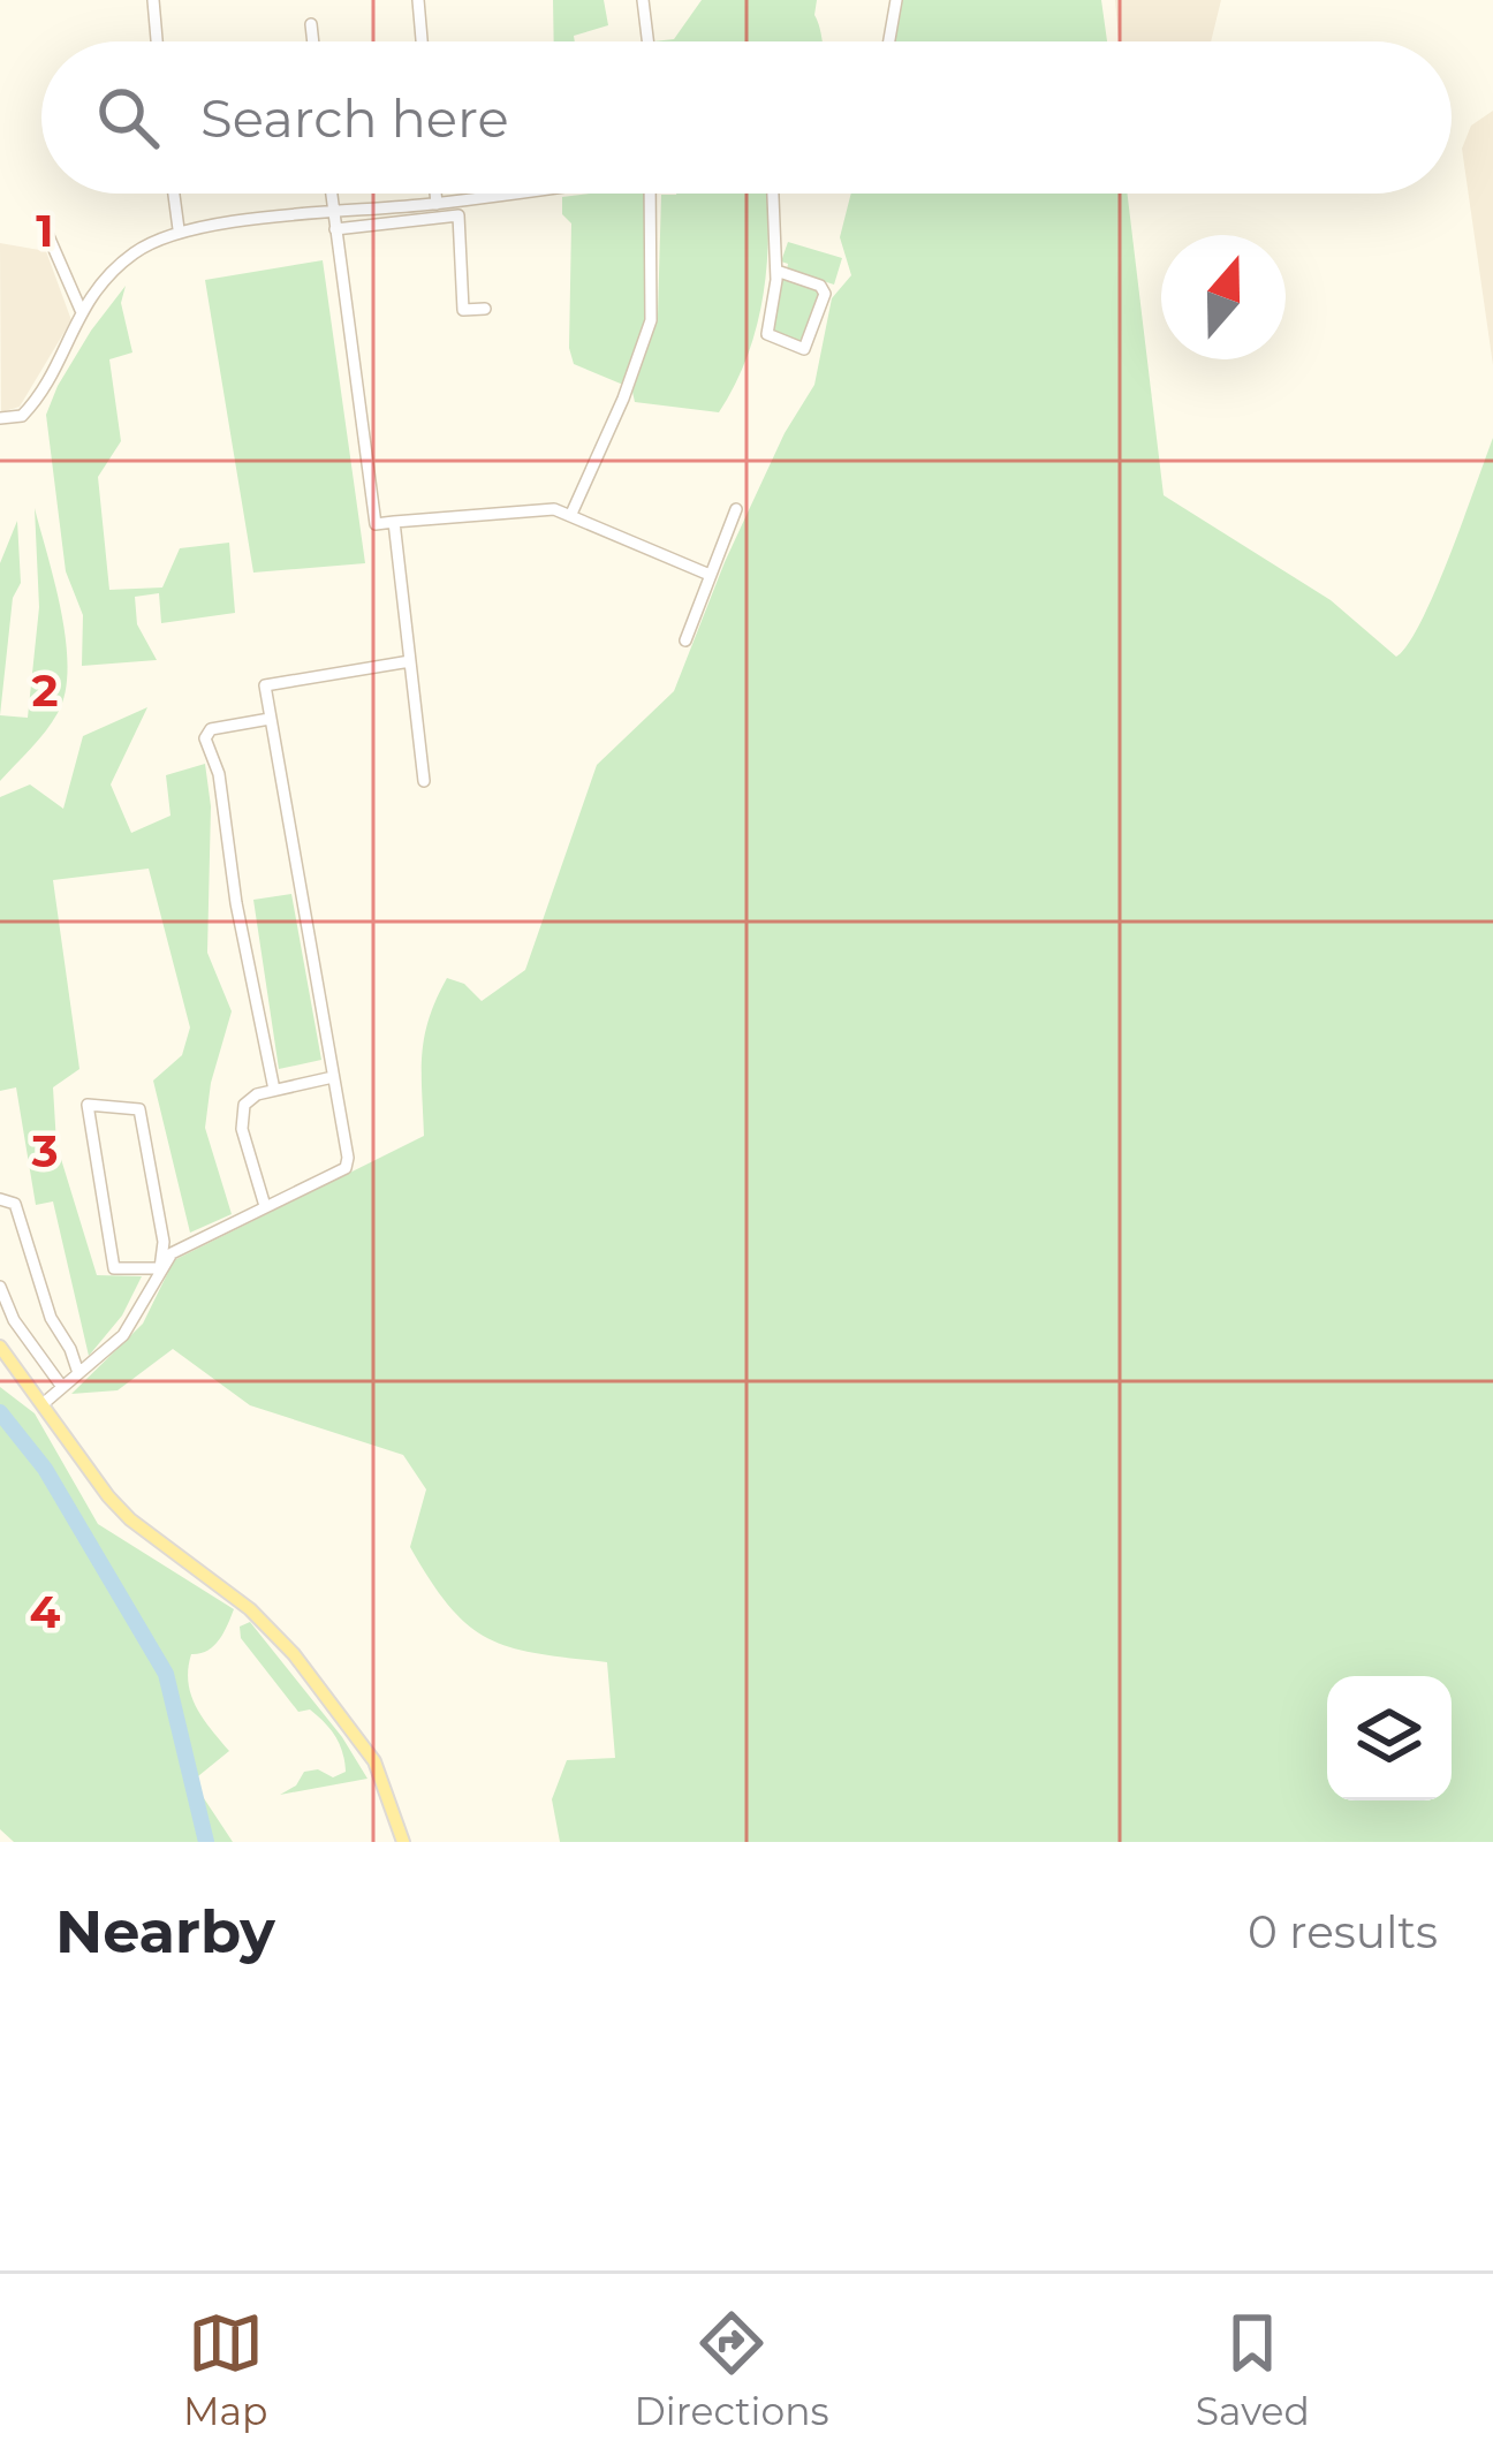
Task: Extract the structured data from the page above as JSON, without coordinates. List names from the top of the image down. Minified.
{"north":"top","page":{"search":"Search here","heading":["Nearby","0 results"],"nav":["Map","Directions","Saved"]},"grid":{"rows":["1","2","3","4"]}}
